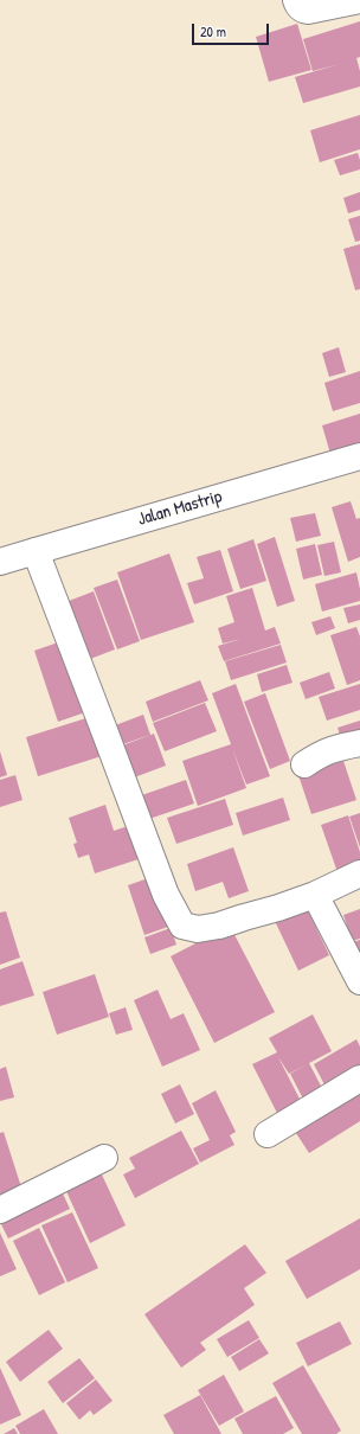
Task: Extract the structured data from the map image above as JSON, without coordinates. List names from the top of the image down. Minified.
{"streets":{"street":["Jalan Mastrip"]},"scale_bar":"20 m"}
